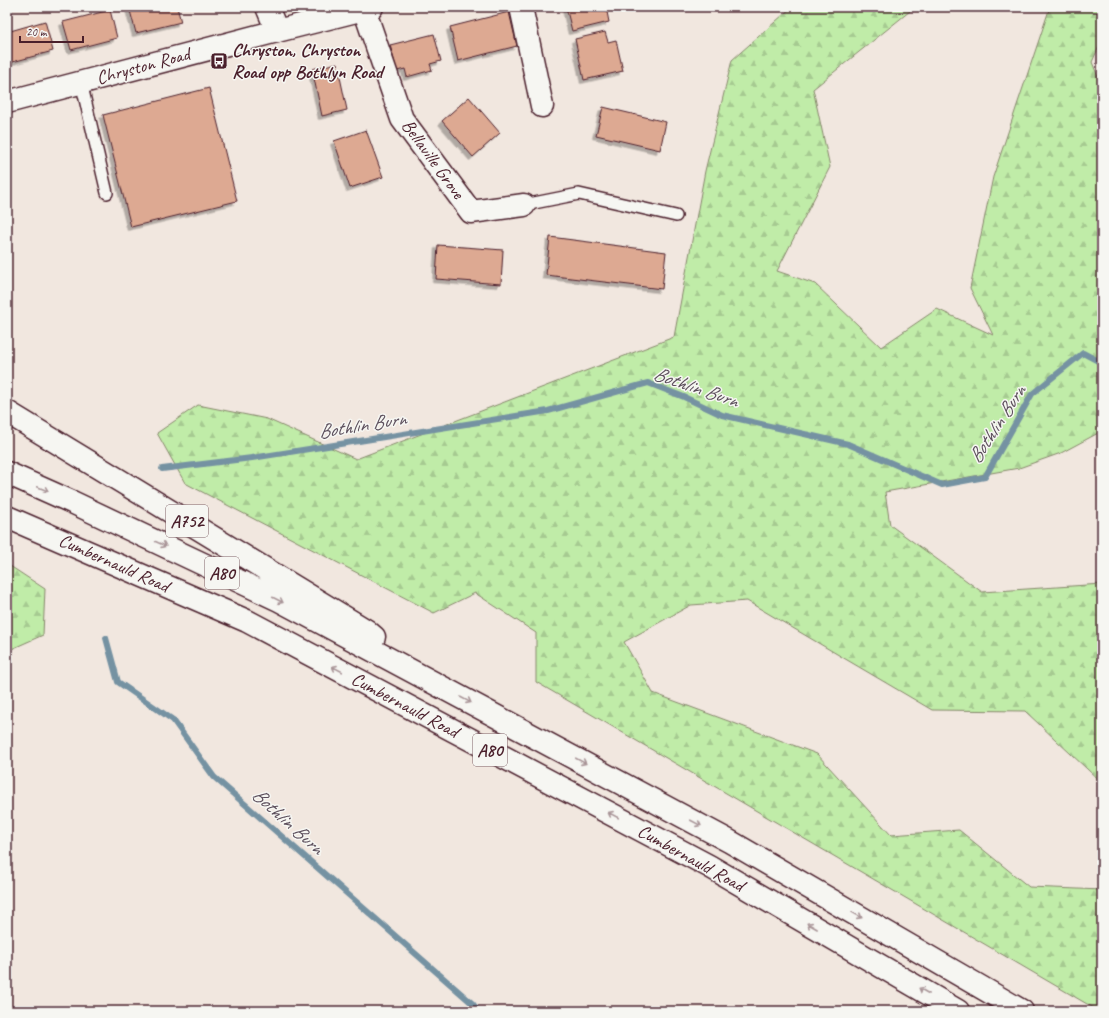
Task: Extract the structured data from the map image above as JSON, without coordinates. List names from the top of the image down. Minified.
{"streets":{"main road":["Chryston Road","Bellaville Grove","A752","Cumbernauld Road","A80"]},"crossings":[["Chryston Road","Bellaville Grove"]],"water":["Bothlin Burn"],"places":{"bus stop":["Chryston, Chryston Road opp Bothlyn Road"]},"scale_bar":"20 m"}
